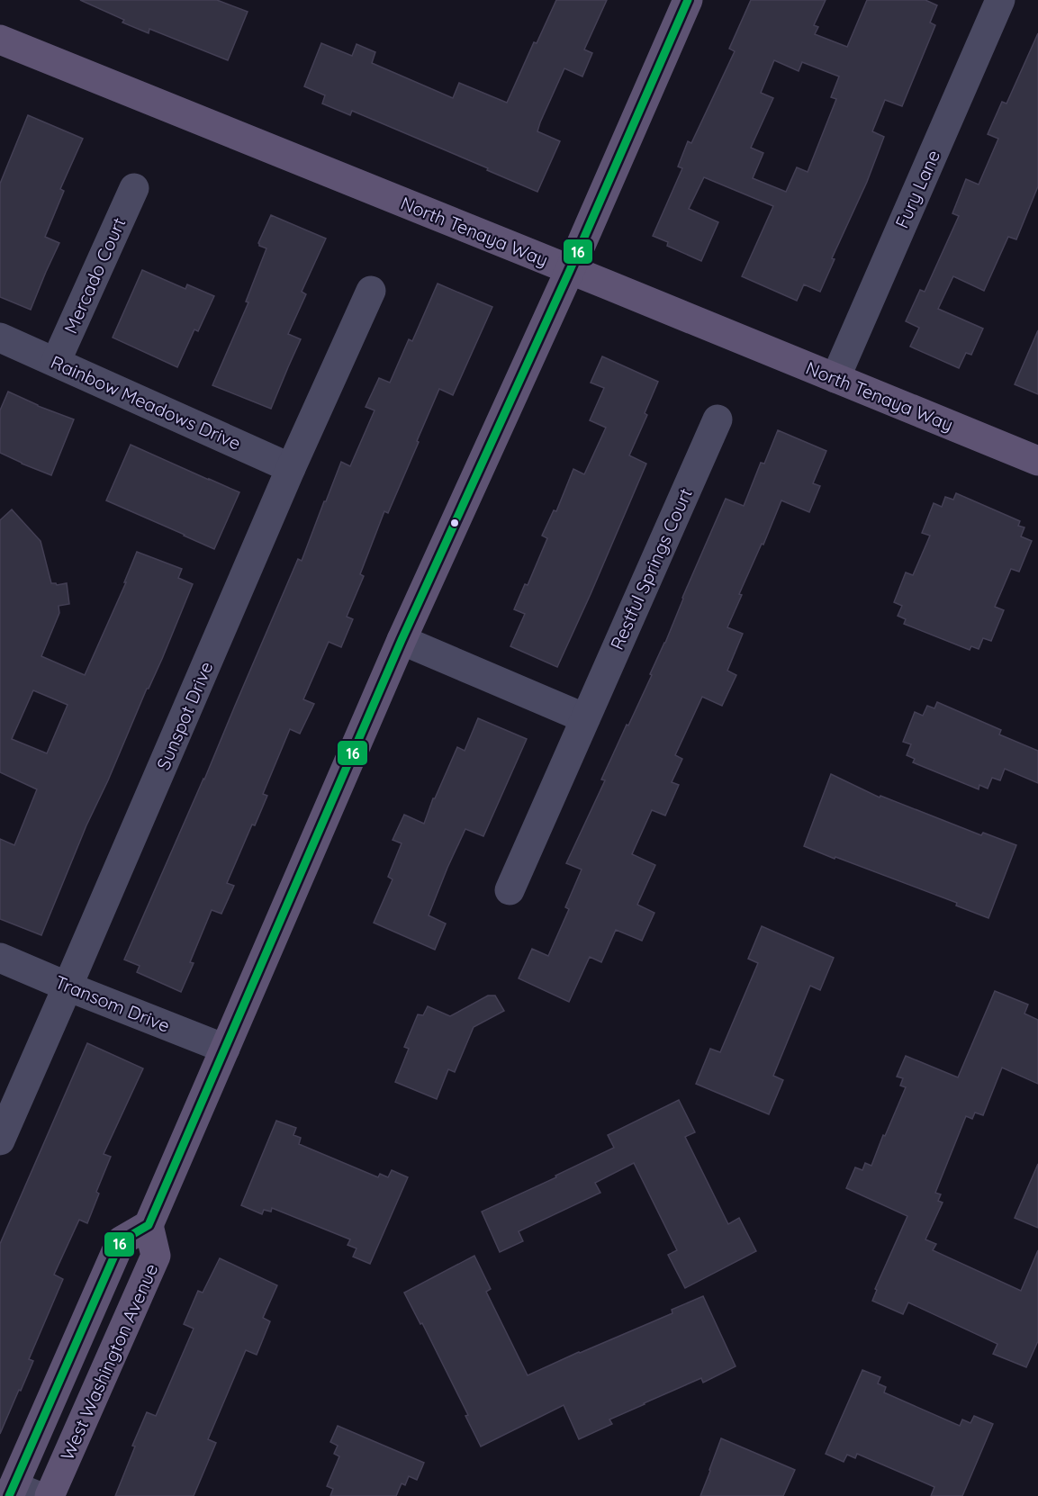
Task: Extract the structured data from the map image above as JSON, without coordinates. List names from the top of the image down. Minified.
{"streets":{"main road":["North Tenaya Way","West Washington Avenue"],"street":["Fury Lane","Mercado Court","Rainbow Meadows Drive","Restful Springs Court","Sunspot Drive","Transom Drive"]},"crossings":[["Fury Lane","North Tenaya Way"],["Mercado Court","Rainbow Meadows Drive"],["Rainbow Meadows Drive","Sunspot Drive"],["Sunspot Drive","Transom Drive"]],"lines":["transit line 16"]}
